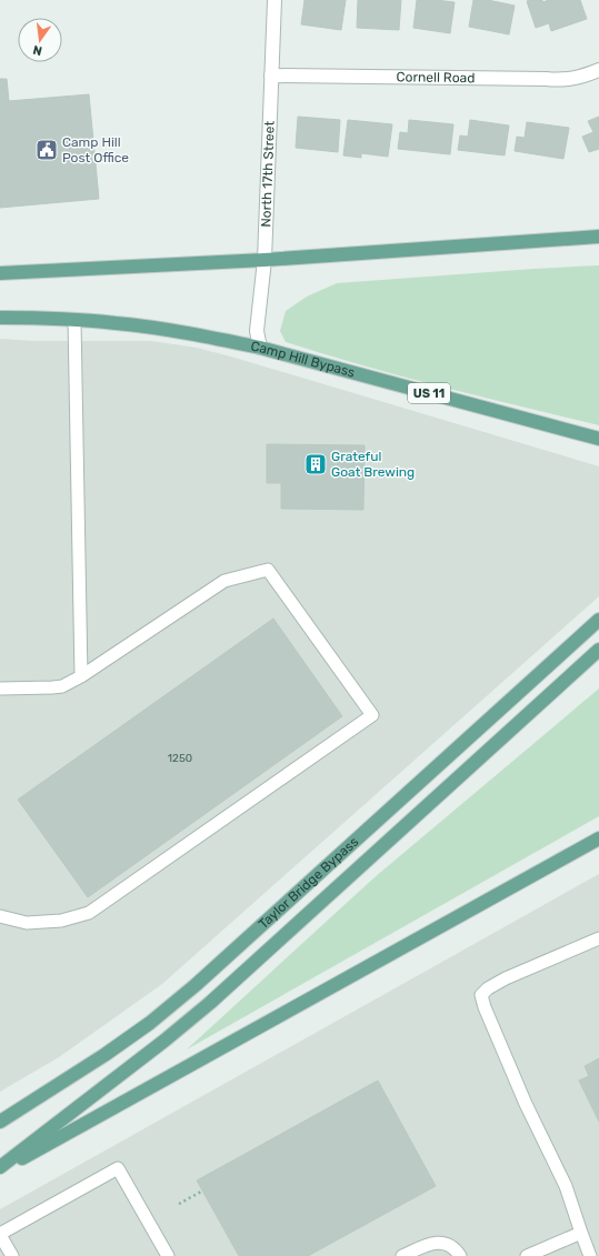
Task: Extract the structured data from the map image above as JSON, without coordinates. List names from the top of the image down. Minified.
{"streets":{"main road":["Camp Hill Bypass","US 11","Taylor Bridge Bypass"],"street":["Cornell Road","North 17th Street"]},"crossings":[["Cornell Road","North 17th Street"],["North 17th Street","Camp Hill Bypass"]],"places":{"public building":["Camp Hill Post Office"],"building":["Grateful Goat Brewing"]},"house_numbers":["1250"],"north":"bottom"}
